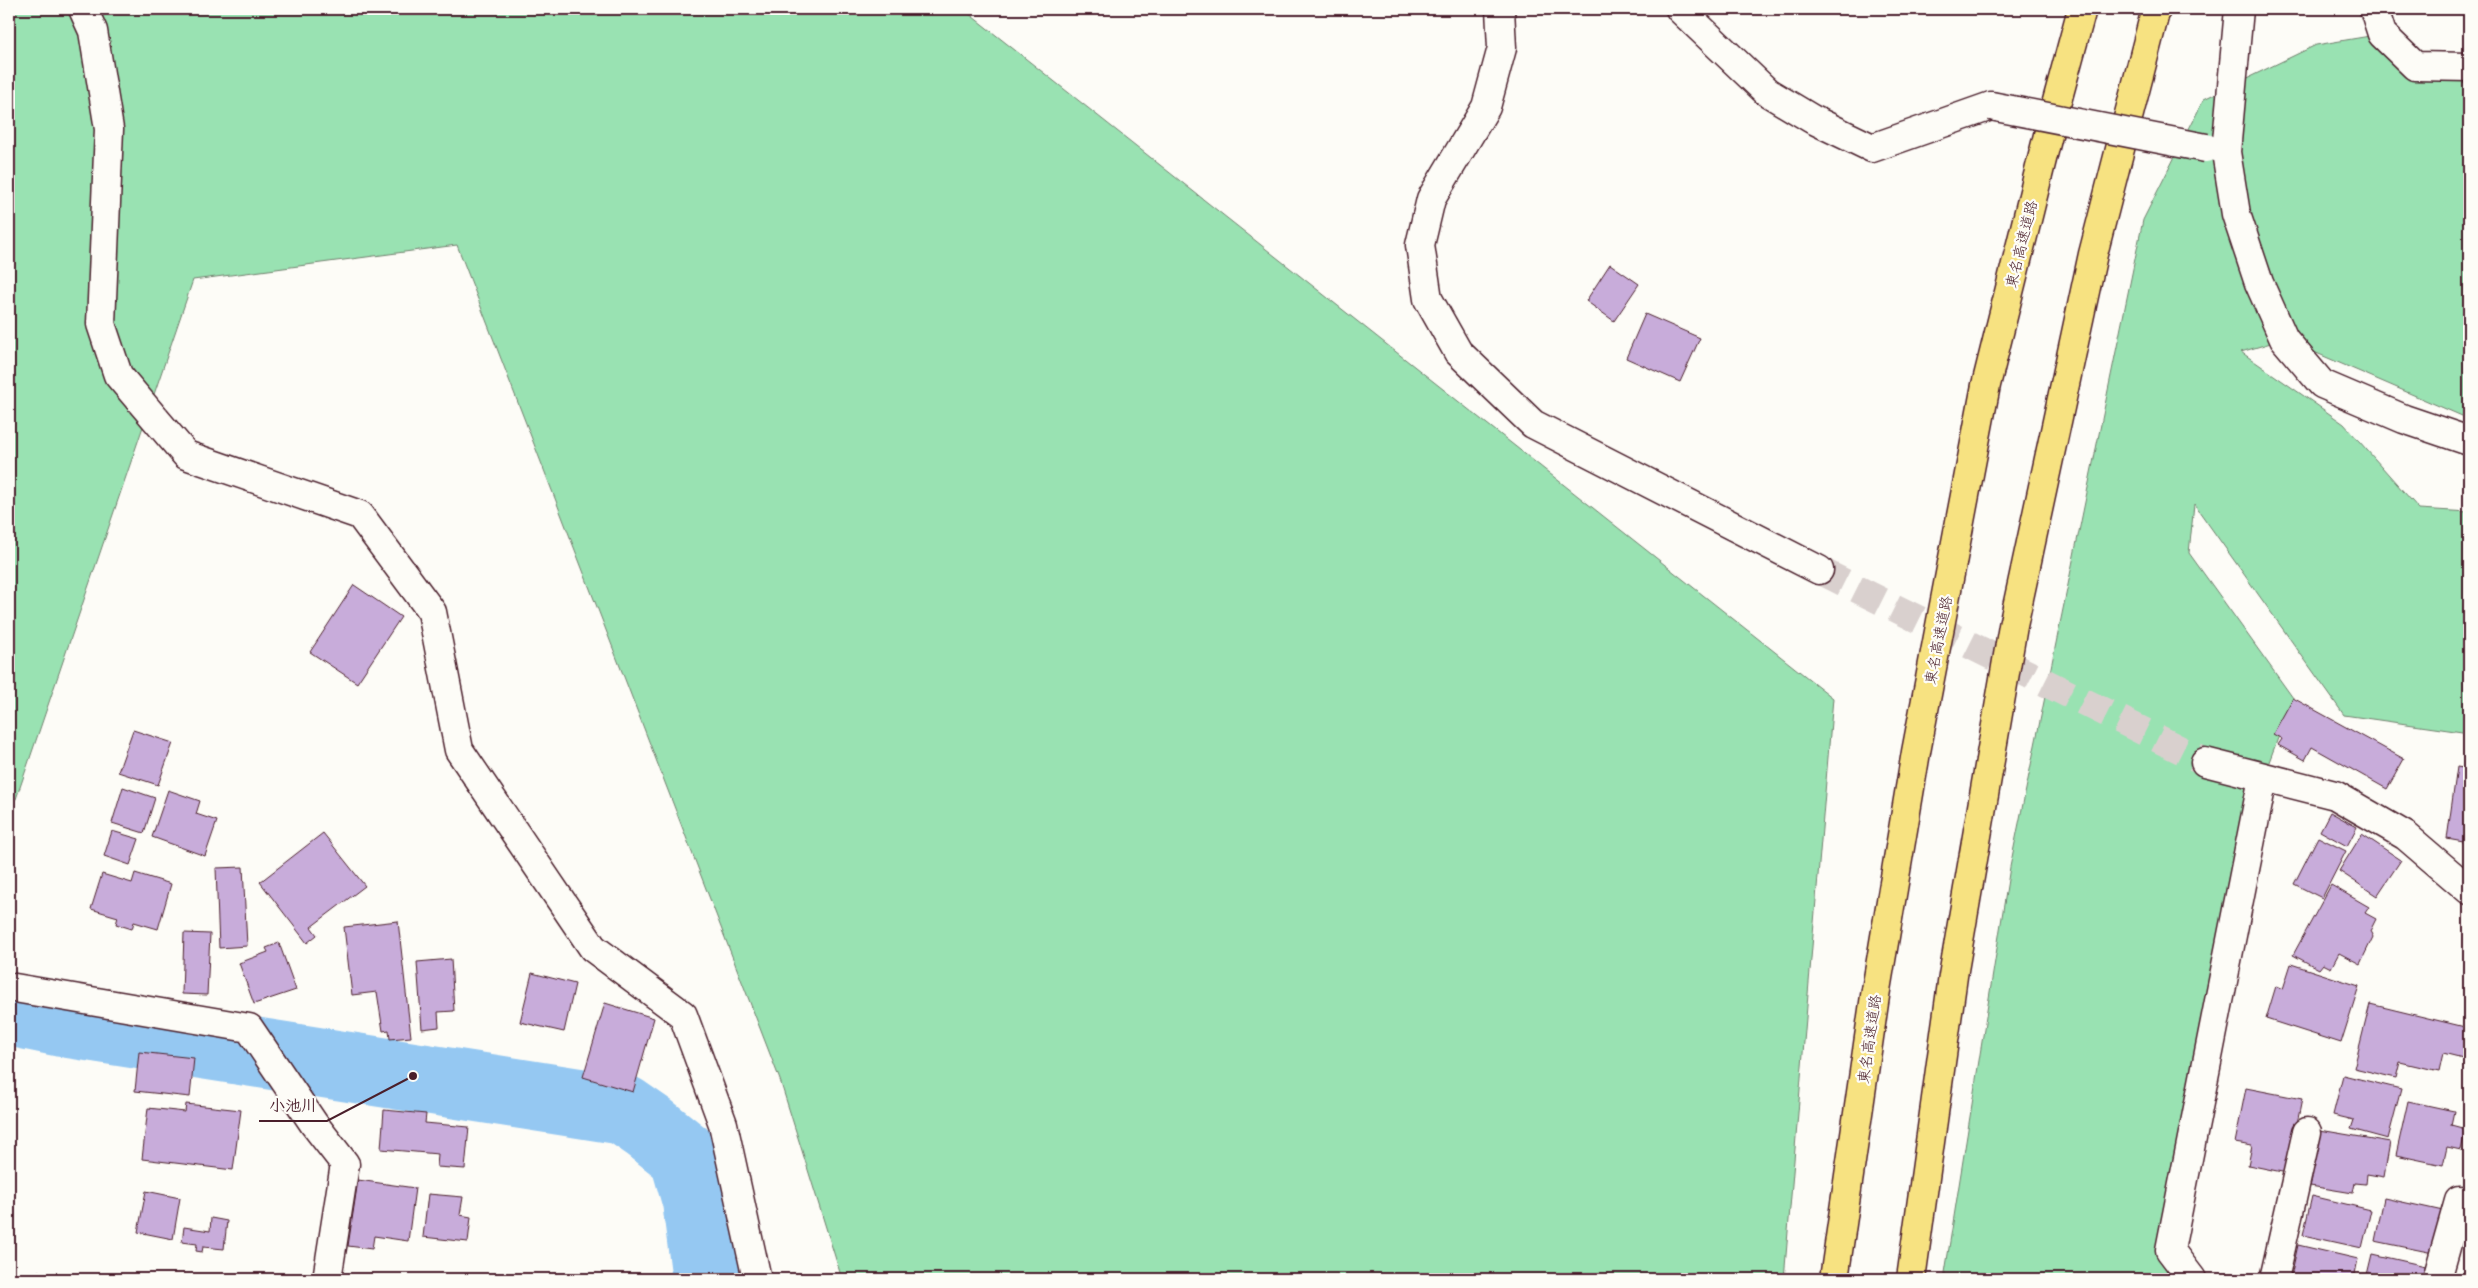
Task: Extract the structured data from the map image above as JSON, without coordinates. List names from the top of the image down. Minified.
{"streets":{"highway":["東名高速道路"]},"places":["小池川"]}
